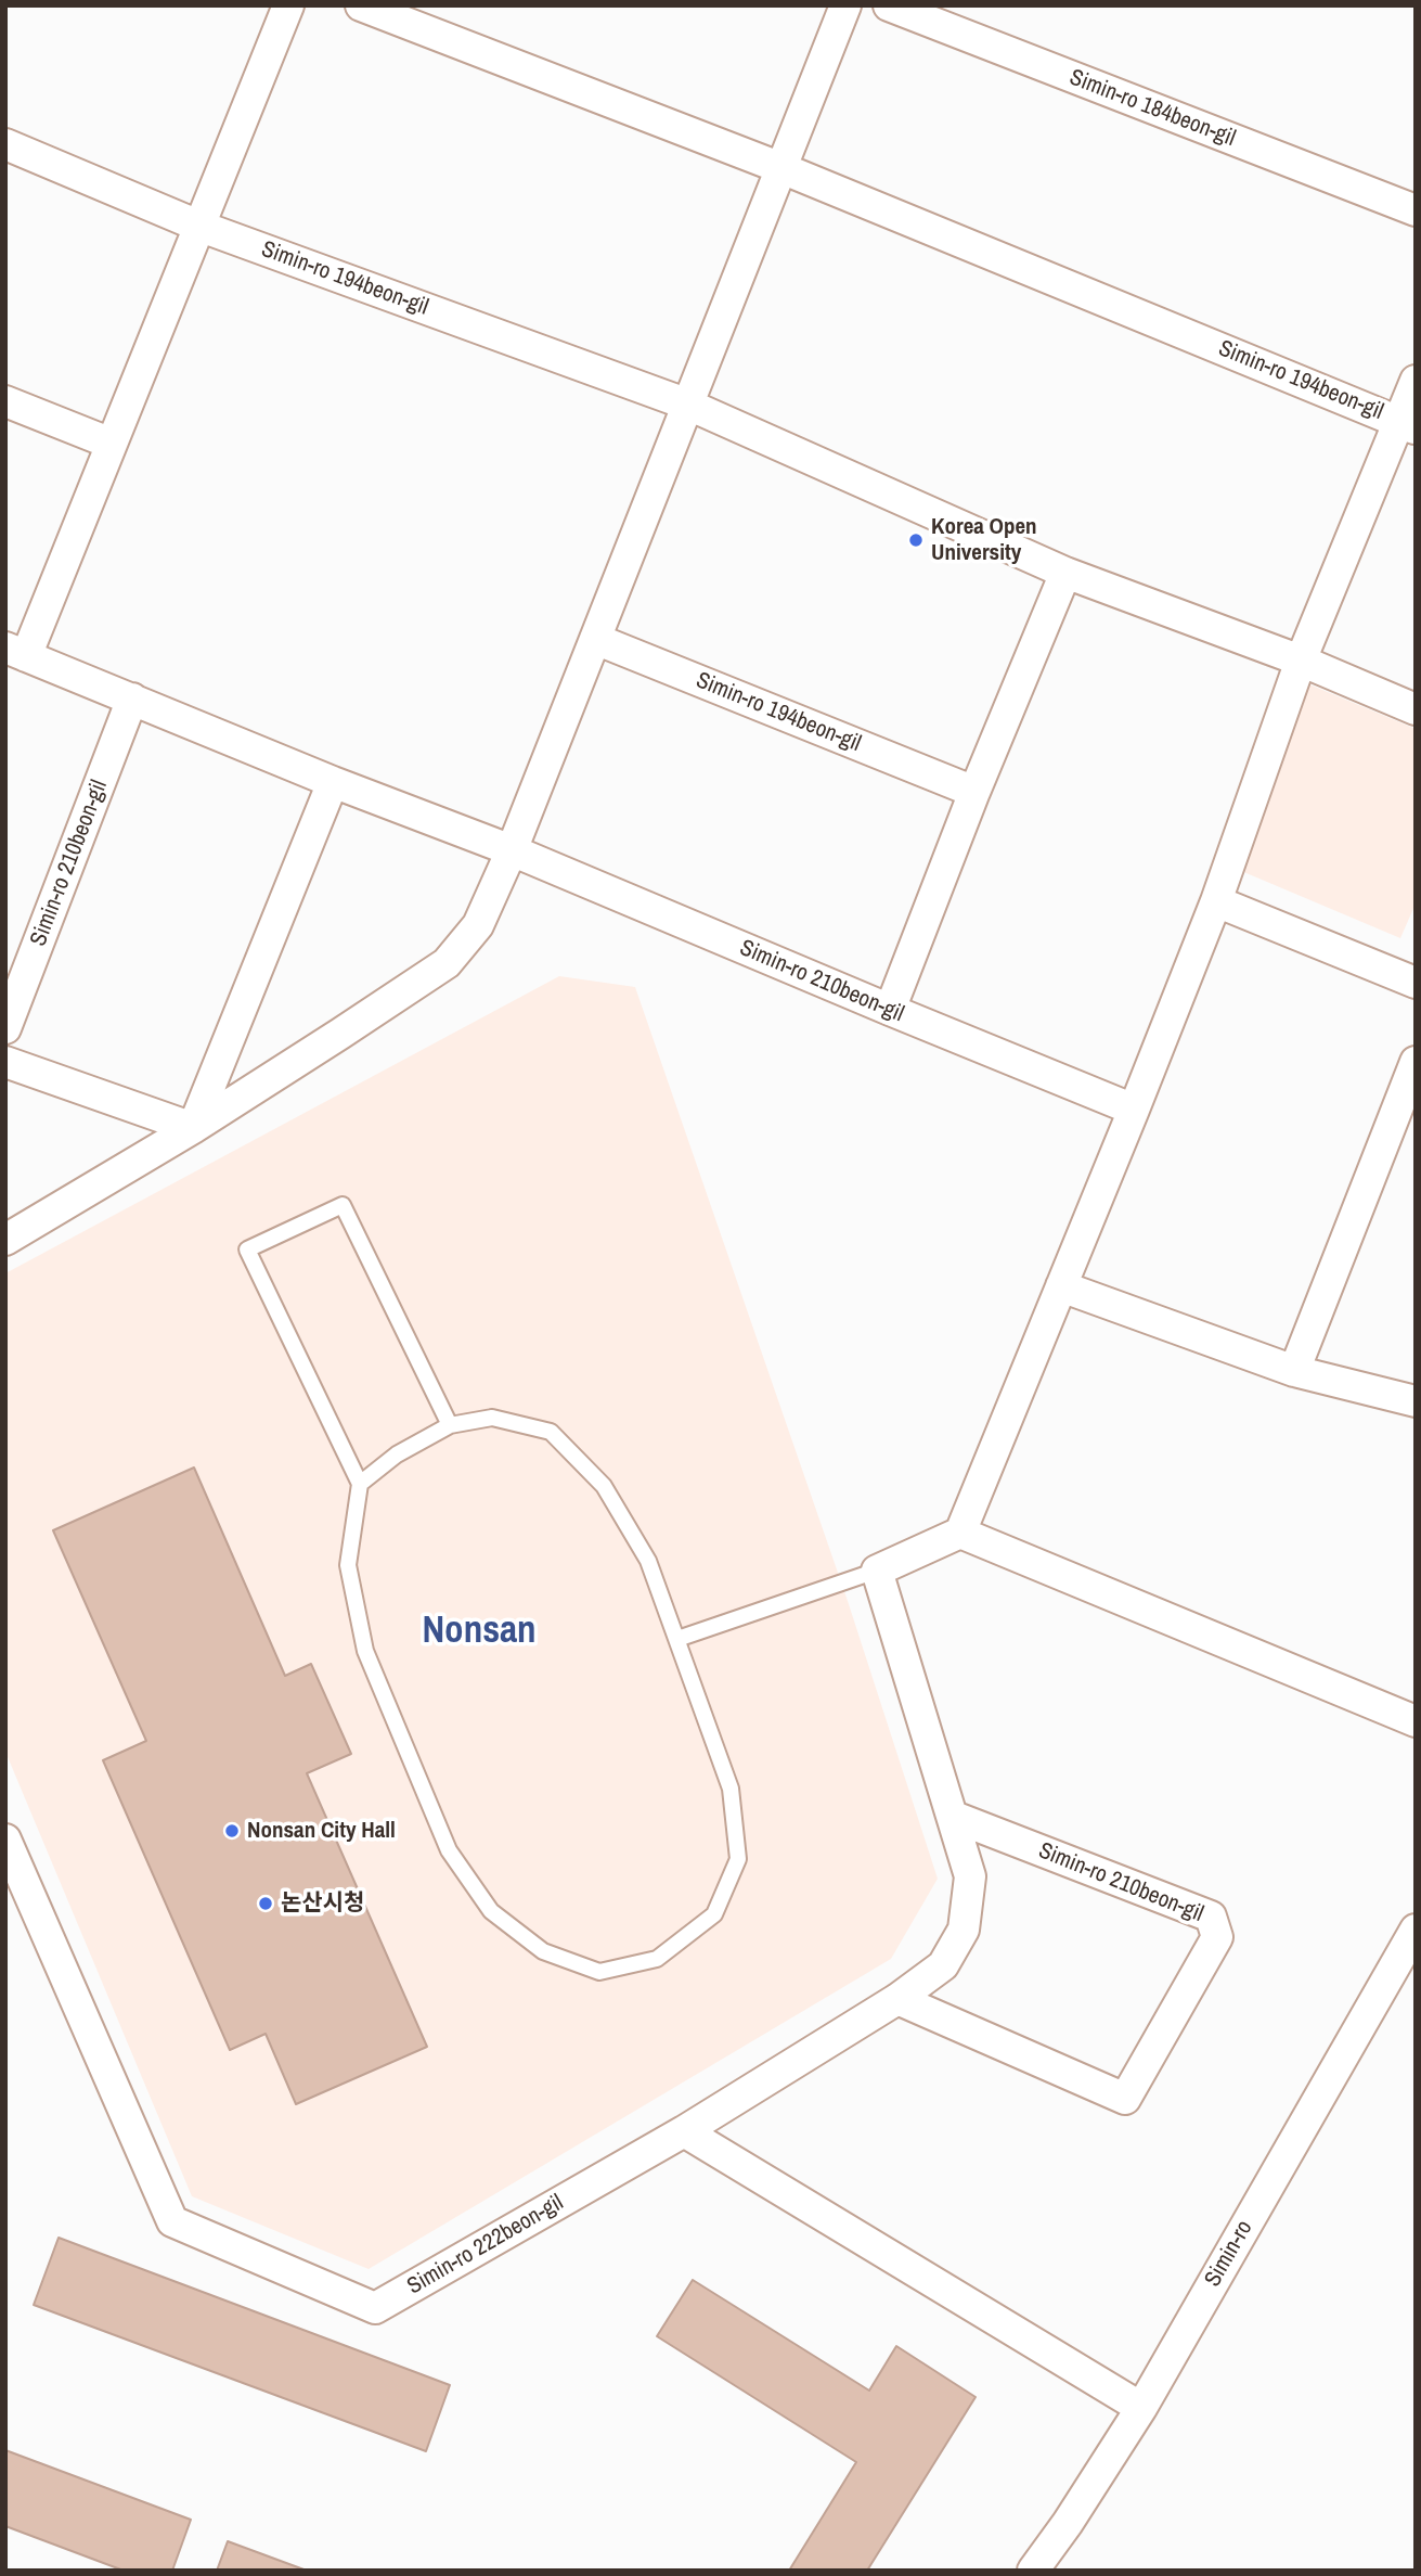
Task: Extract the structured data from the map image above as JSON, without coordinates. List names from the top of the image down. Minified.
{"streets":{"street":["Simin-ro 184beon-gil","Simin-ro 194beon-gil","Simin-ro 210beon-gil","Simin-ro 222beon-gil","Simin-ro"]},"crossings":[["Simin-ro 194beon-gil","Simin-ro 210beon-gil"]],"districts":["Nonsan"],"places":["Korea Open University","Nonsan City Hall","논산시청"]}
